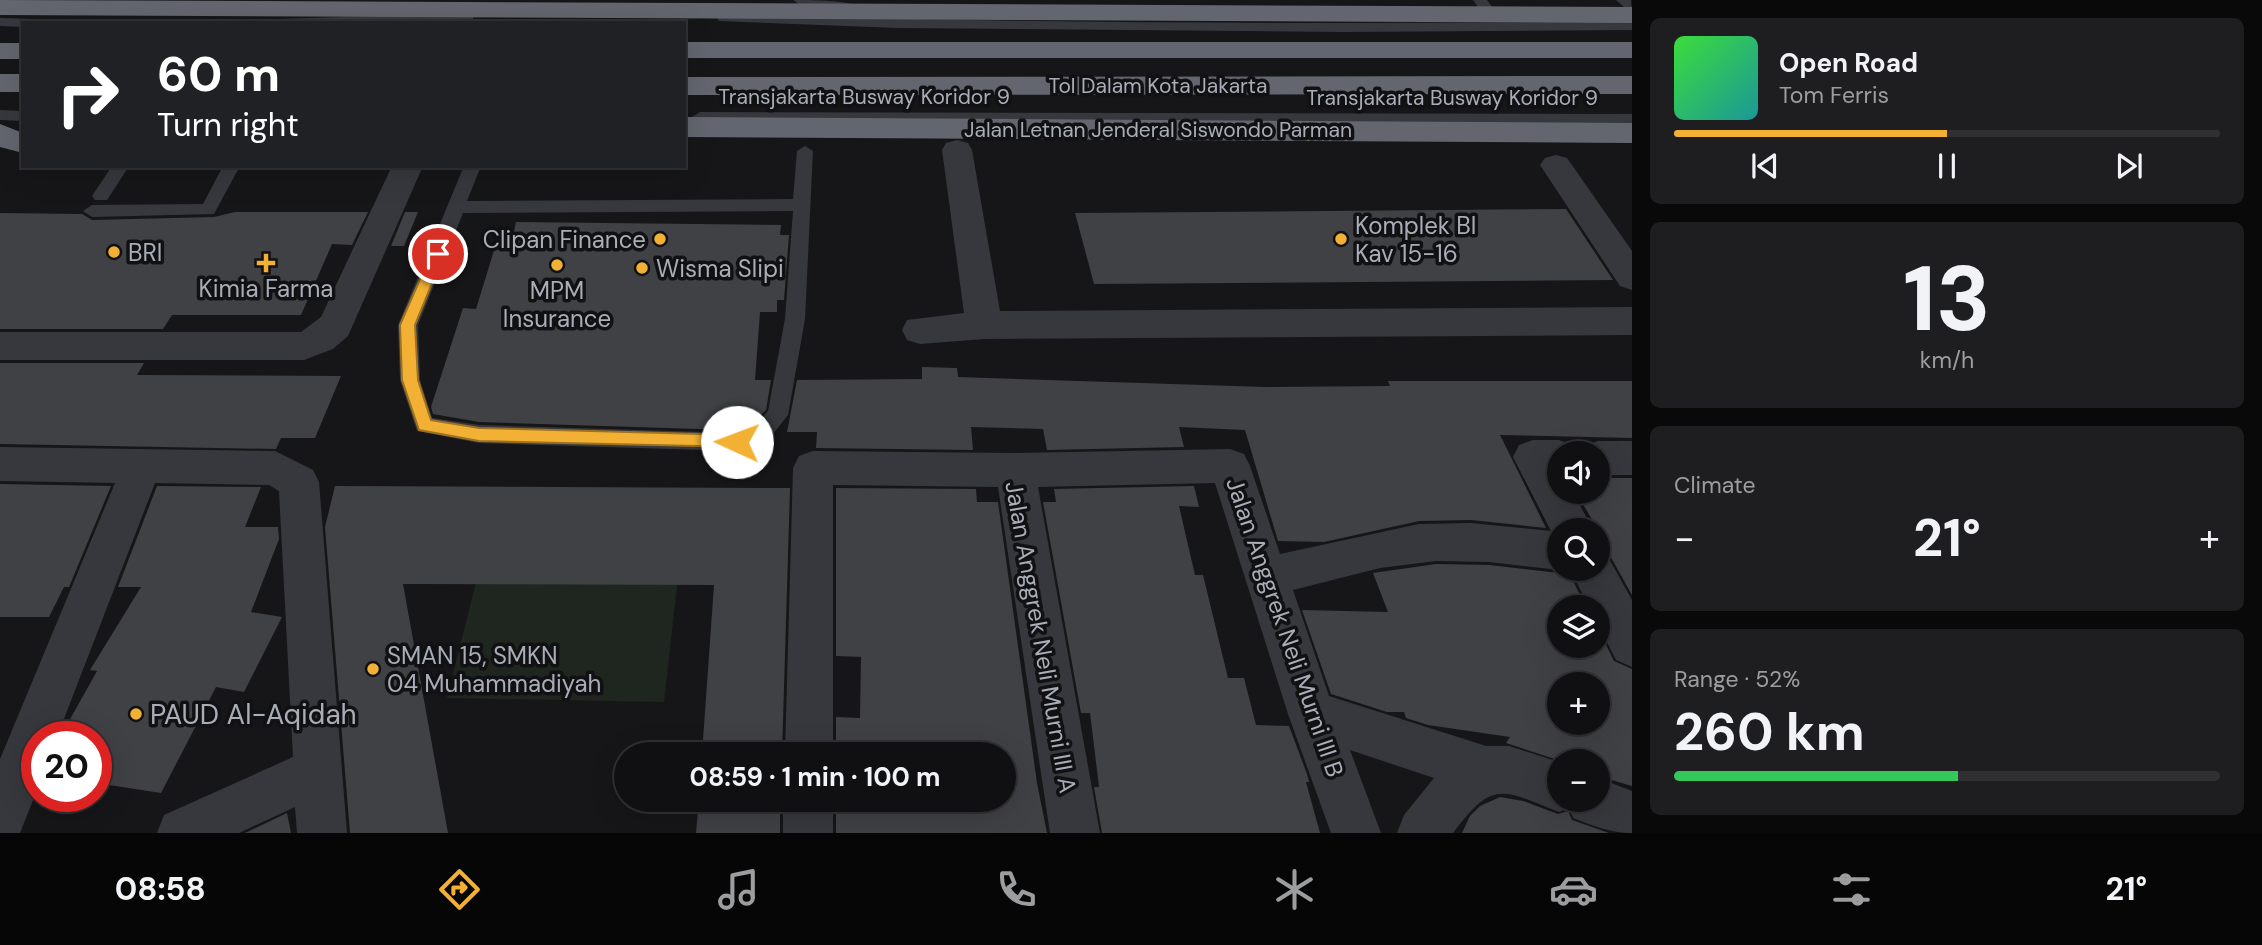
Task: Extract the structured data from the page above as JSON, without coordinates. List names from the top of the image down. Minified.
{"streets":{"highway":["Tol Dalam Kota Jakarta","Jalan Letnan Jenderal Siswondo Parman"],"street":["Jalan Anggrek Neli Murni III B","Jalan Anggrek Neli Murni III A"],"lane":["Transjakarta Busway Koridor 9"]},"crossings":[["Transjakarta Busway Koridor 9","Jalan Letnan Jenderal Siswondo Parman"],["Jalan Anggrek Neli Murni III B","Jalan Anggrek Neli Murni III A"]],"places":{"other":["Clipan Finance","Komplek BI Kav 15-16","BRI","MPM Insurance","Wisma Slipi","SMAN 15, SMKN 04 Muhammadiyah","PAUD Al-Aqidah"],"health":["Kimia Farma"]},"page":{"turn":["60 m","Turn right"],"song":["Open Road","Tom Ferris"],"tile":[["13","km/h"],"Climate",["Range · 52%","260 km"]],"map_buttons":["+","−"],"heat":["−","21°","+"],"limit":"20","trip":"08:59 · 1 min · 100 m","tabs":["08:58","21°"]}}
